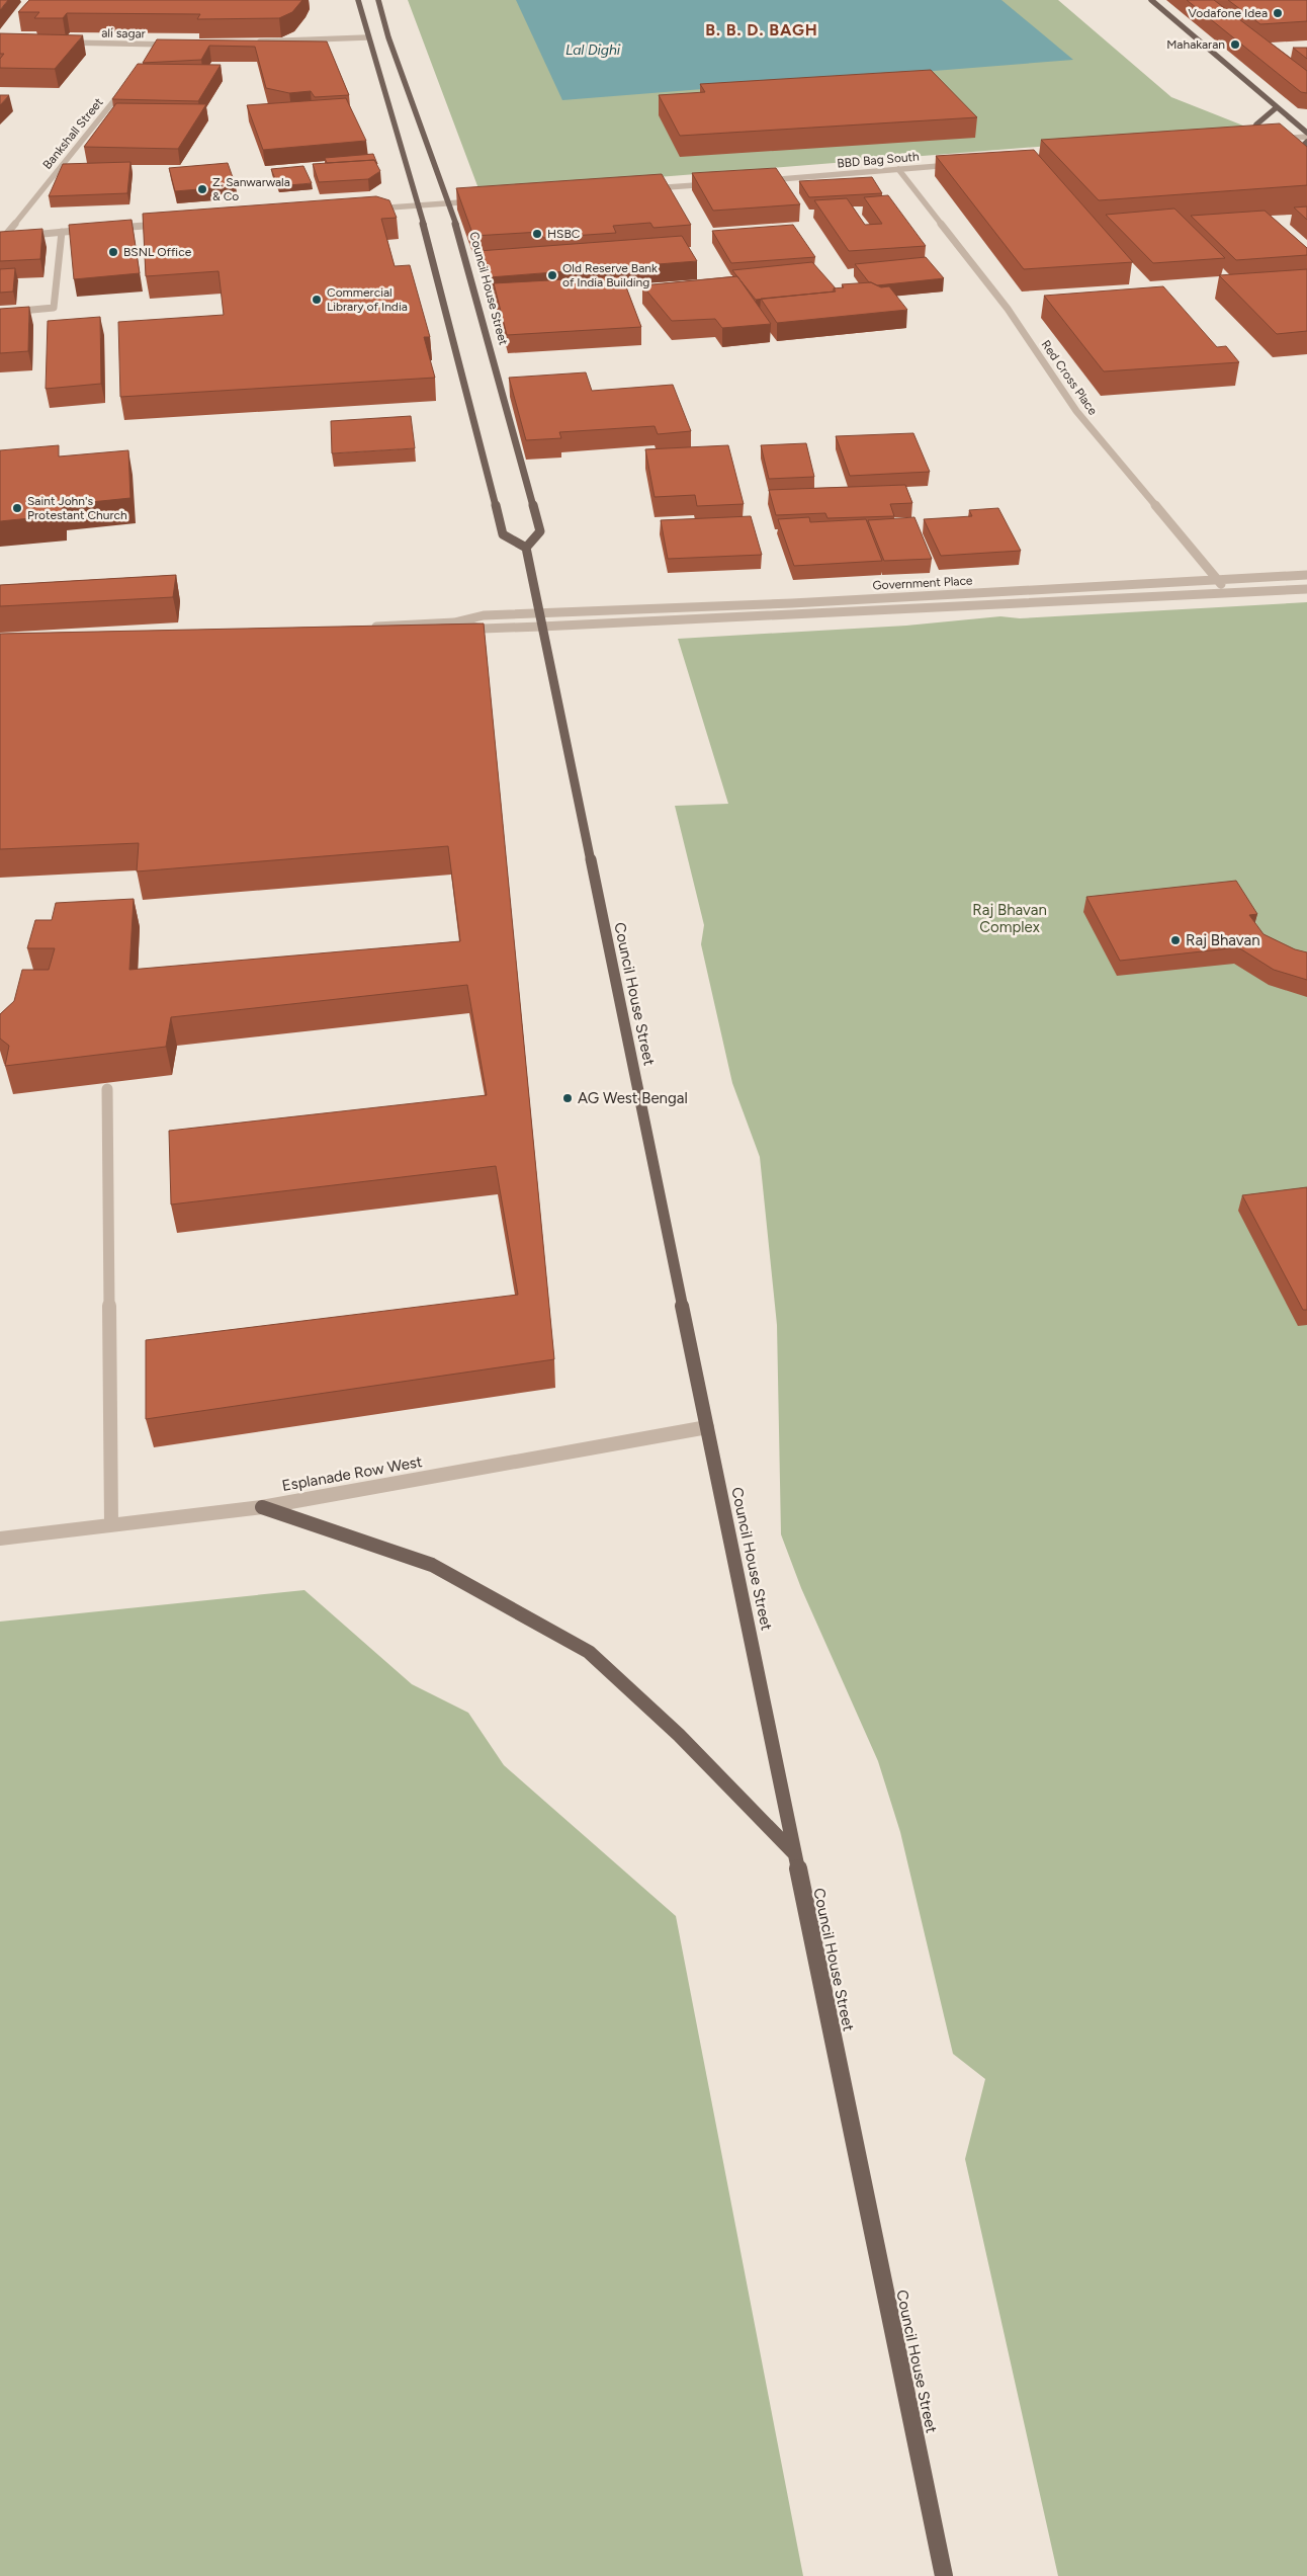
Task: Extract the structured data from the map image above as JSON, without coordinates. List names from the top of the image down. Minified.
{"streets":{"main road":["Council House Street"],"street":["ali sagar","Bankshall Street","BBD Bag South","Red Cross Place","Government Place","Esplanade Row West"]},"crossings":[["BBD Bag South","Red Cross Place"],["Council House Street","Government Place"],["Council House Street","Esplanade Row West"],["Red Cross Place","Government Place"]],"districts":["B. B. D. BAGH"],"water":["Lal Dighi"],"parks":["Raj Bhavan Complex"],"places":["Vodafone Idea","Mahakaran","Z. Sanwarwala & Co","HSBC","BSNL Office","Old Reserve Bank of India Building","Commercial Library of India","Saint John's Protestant Church","Raj Bhavan","AG West Bengal"]}
